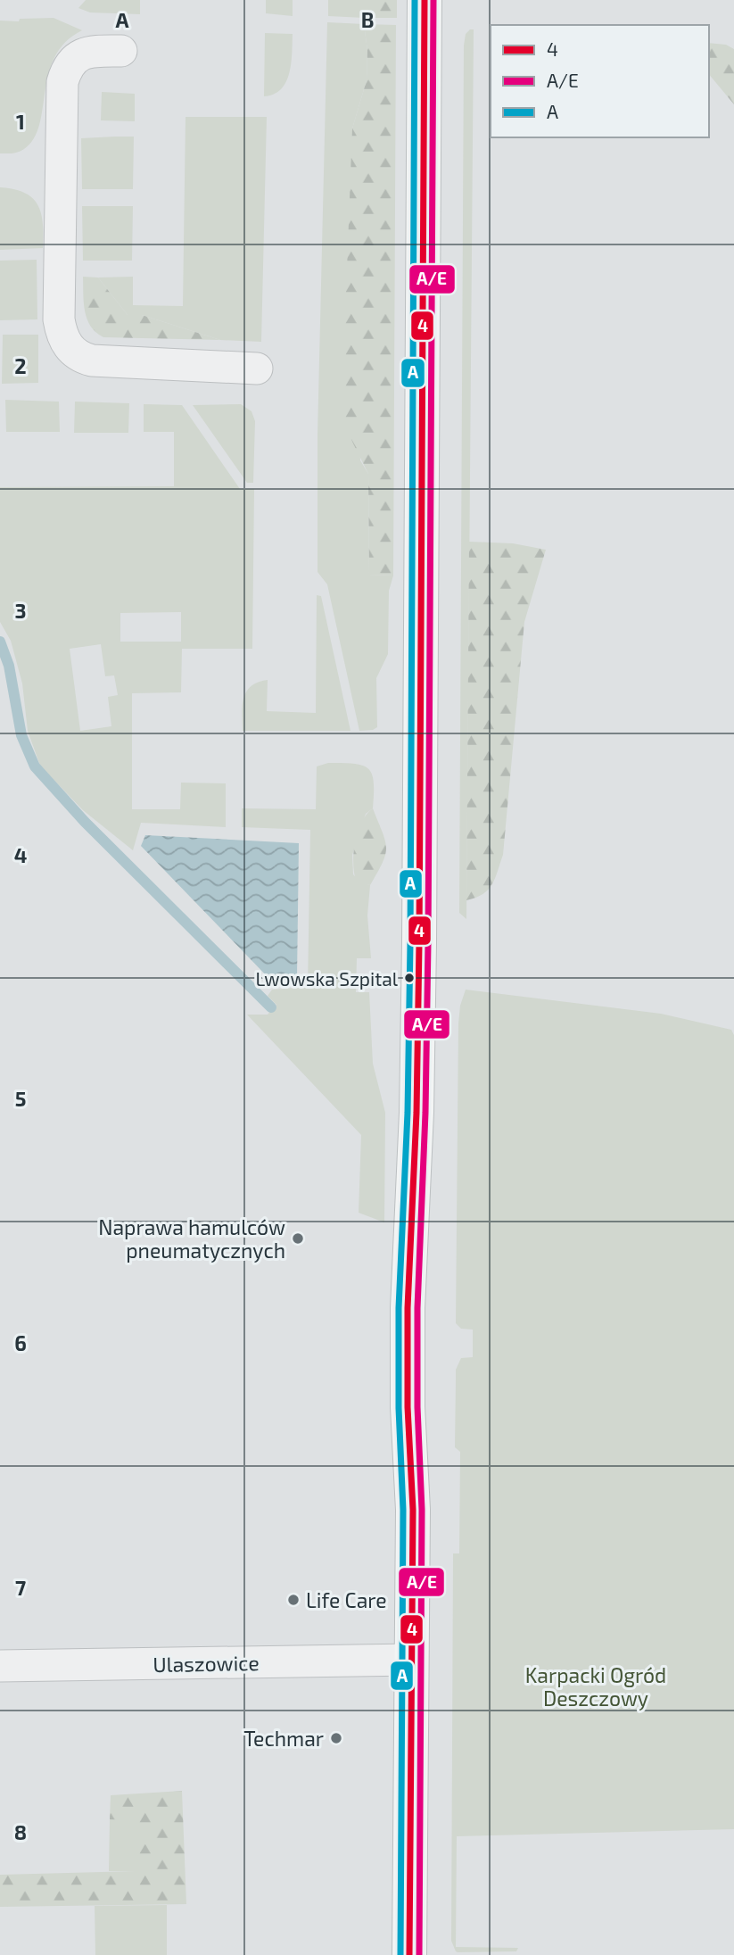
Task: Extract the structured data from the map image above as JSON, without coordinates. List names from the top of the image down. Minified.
{"streets":{"street":["Ulaszowice"]},"parks":["Karpacki Ogród Deszczowy"],"places":["Lwowska Szpital","Naprawa hamulców pneumatycznych","Life Care","Techmar"],"lines":["transit line 4","transit line A/E","transit line A"],"legend":["4","A/E","A"],"grid":{"columns":["A","B"],"rows":["1","2","3","4","5","6","7","8"]}}
